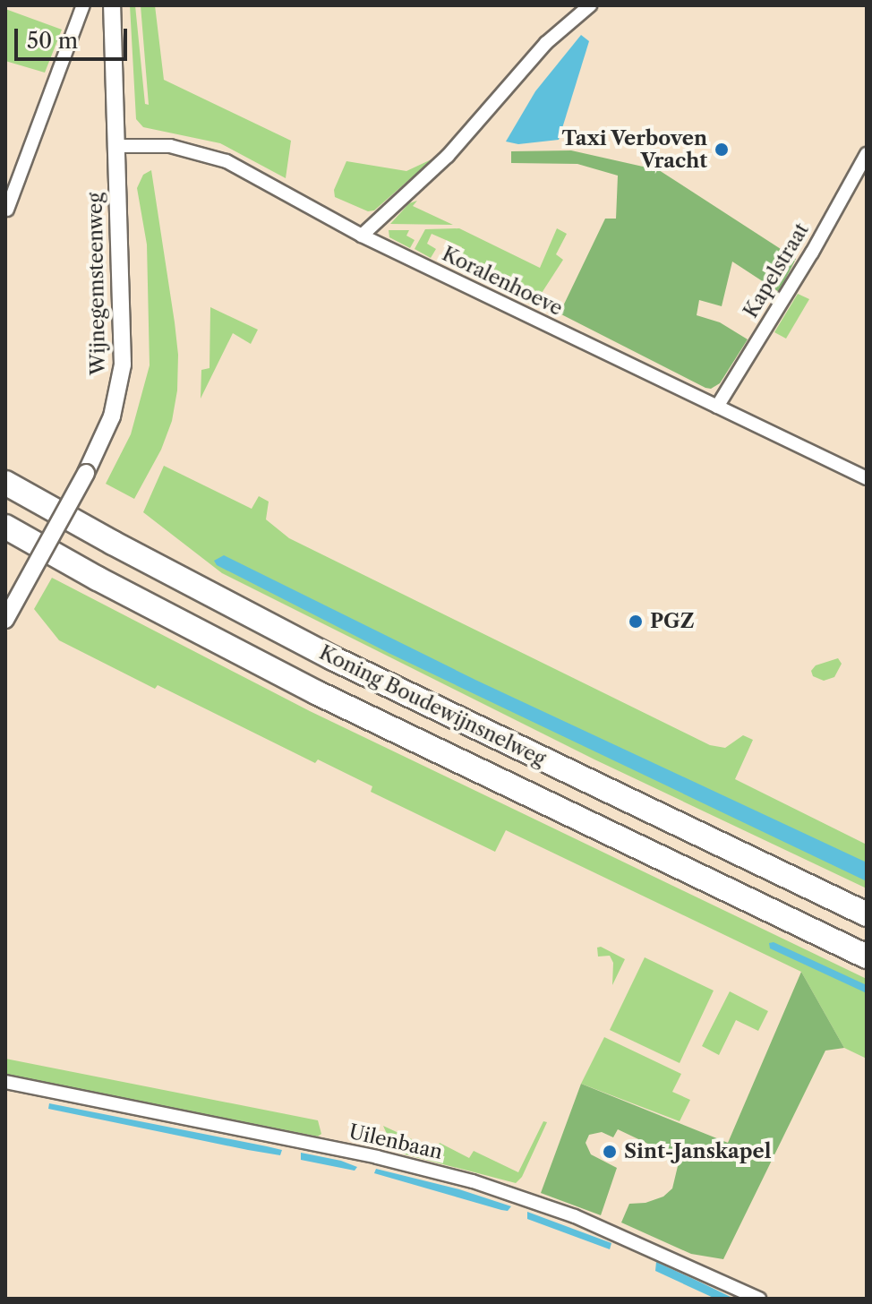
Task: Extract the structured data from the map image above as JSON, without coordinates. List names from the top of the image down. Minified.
{"streets":{"highway":["Koning Boudewijnsnelweg"],"street":["Kapelstraat","Koralenhoeve","Wijnegemsteenweg","Uilenbaan"]},"crossings":[["Kapelstraat","Koralenhoeve"],["Koralenhoeve","Wijnegemsteenweg"]],"places":["Taxi Verboven Vracht","PGZ","Sint-Janskapel"],"scale_bar":"50 m"}
